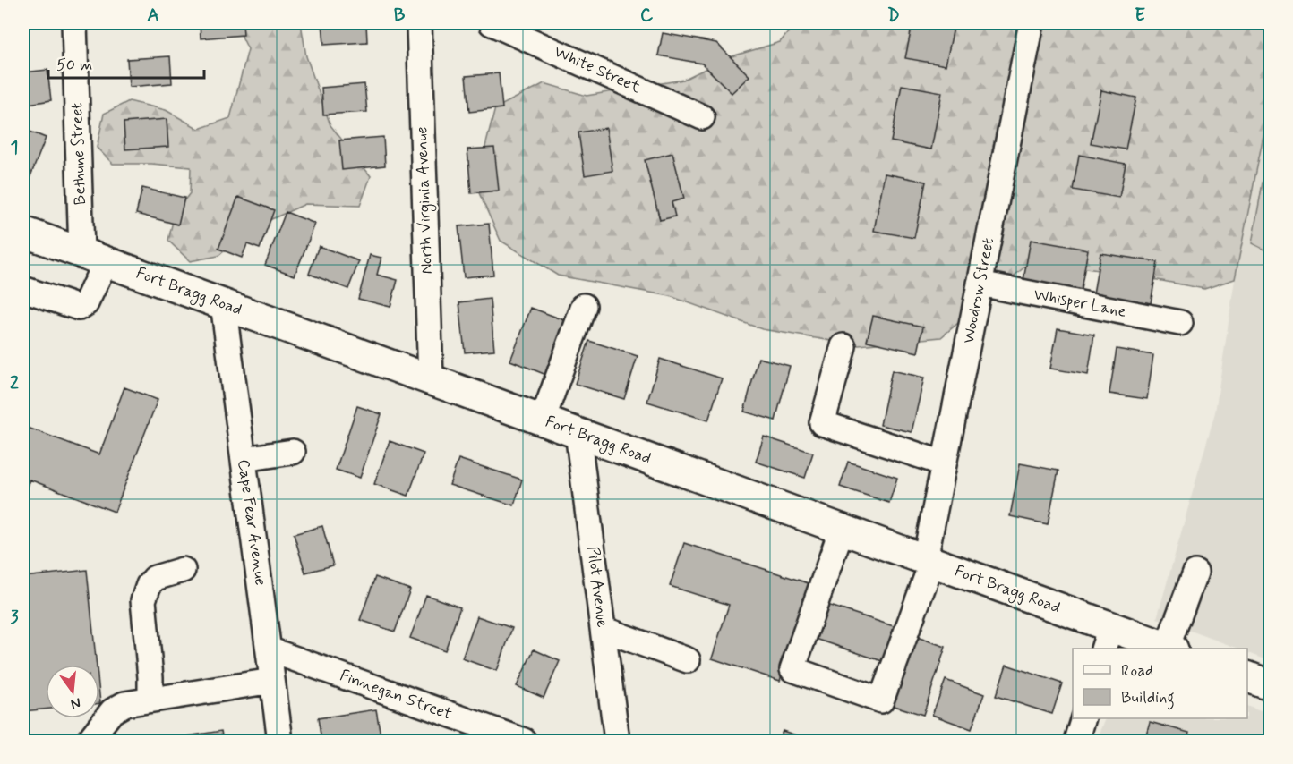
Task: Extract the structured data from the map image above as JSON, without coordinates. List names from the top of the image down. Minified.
{"streets":{"main road":["Fort Bragg Road"],"street":["White Street","Bethune Street","North Virginia Avenue","Woodrow Street","Whisper Lane","Cape Fear Avenue","Pilot Avenue","Finnegan Street"]},"crossings":[["Bethune Street","Fort Bragg Road"],["North Virginia Avenue","Fort Bragg Road"],["Woodrow Street","Fort Bragg Road"],["Woodrow Street","Whisper Lane"],["Fort Bragg Road","Cape Fear Avenue"],["Fort Bragg Road","Pilot Avenue"],["Cape Fear Avenue","Finnegan Street"]],"legend":["Road","Building"],"scale_bar":"50 m","north":"bottom","grid":{"columns":["A","B","C","D","E"],"rows":["1","2","3"]}}
